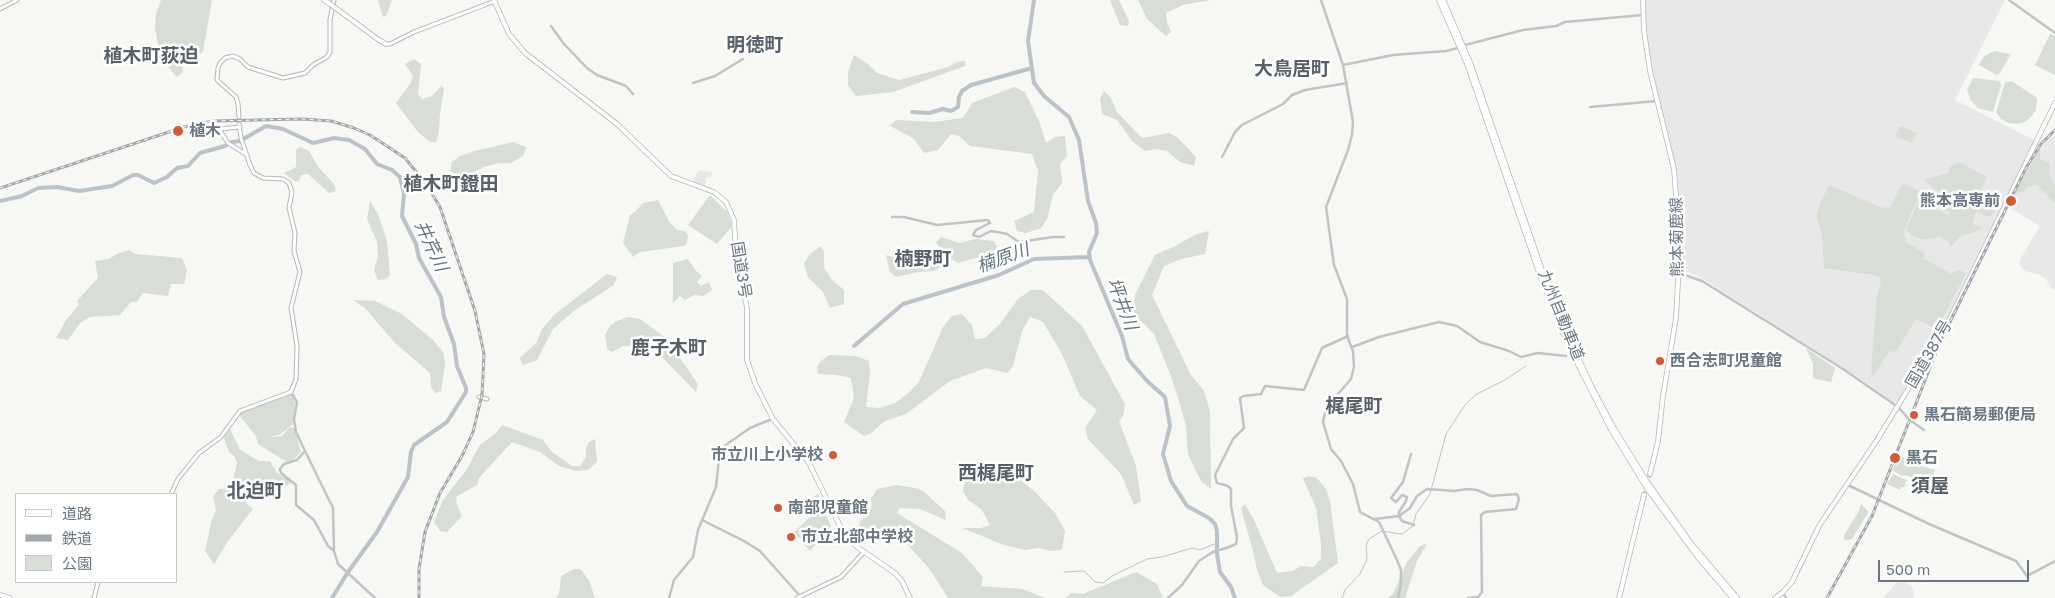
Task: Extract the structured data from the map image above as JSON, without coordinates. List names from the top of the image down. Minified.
{"streets":{"highway":["九州自動車道"],"main road":["熊本菊鹿線","国道3号","国道387号"]},"districts":["明徳町","植木町荻迫","大鳥居町","植木町鐙田","楠野町","鹿子木町","梶尾町","西梶尾町","須屋","北迫町"],"water":["井芹川","楠原川","坪井川"],"places":["植木","熊本高専前","西合志町児童館","黒石簡易郵便局","市立川上小学校","黒石","南部児童館","市立北部中学校"],"legend":["道路","鉄道","公園"],"scale_bar":"500 m"}
